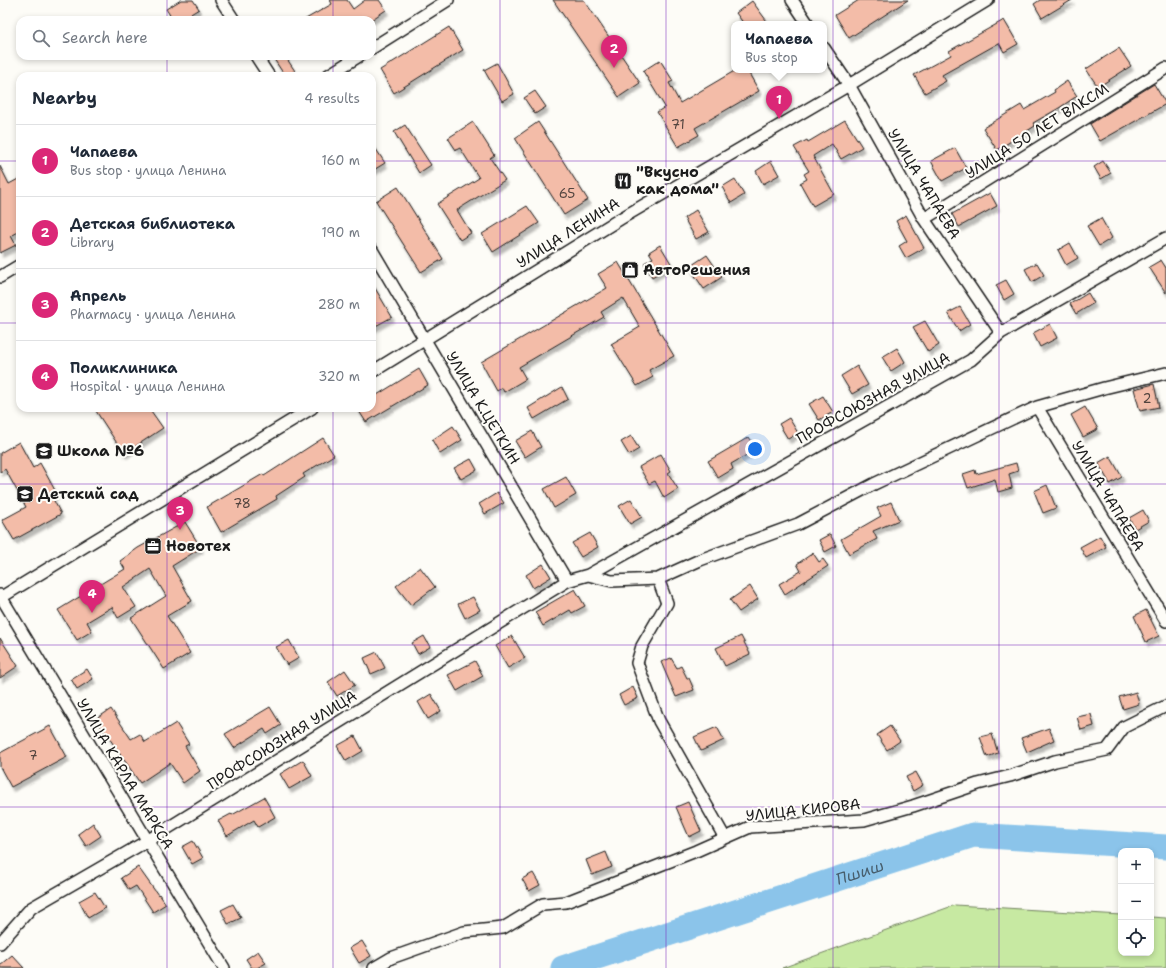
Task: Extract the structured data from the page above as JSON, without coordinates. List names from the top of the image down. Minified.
{"streets":{"street":["УЛИЦА 50 ЛЕТ ВЛКСМ","УЛИЦА ЧАПАЕВА","УЛИЦА ЛЕНИНА","ПРОФСОЮЗНАЯ УЛИЦА","УЛИЦА К.ЦЕТКИН","УЛИЦА КАРЛА МАРКСА","УЛИЦА КИРОВА"]},"crossings":[["УЛИЦА 50 ЛЕТ ВЛКСМ","УЛИЦА ЧАПАЕВА"],["УЛИЦА ЧАПАЕВА","УЛИЦА ЛЕНИНА"],["УЛИЦА ЧАПАЕВА","ПРОФСОЮЗНАЯ УЛИЦА"],["УЛИЦА ЛЕНИНА","УЛИЦА К.ЦЕТКИН"],["ПРОФСОЮЗНАЯ УЛИЦА","УЛИЦА К.ЦЕТКИН"],["ПРОФСОЮЗНАЯ УЛИЦА","УЛИЦА КАРЛА МАРКСА"]],"water":["Пшиш"],"places":{"restaurant":["\"Вкусно как дома\""],"shop":["АвтоРешения"],"school or university":["Школа №6","Детский сад"],"office":["Новотех"]},"house_numbers":["71","65","2","78","7"],"page":{"search":"Search here","popup":["Чапаева","Bus stop"],"pins":["2","1","3","4"],"heading":["Nearby","4 results"],"list":[{"mark":"1","name":"Чапаева","note":"Bus stop · улица Ленина","value":"160 m"},{"mark":"2","name":"Детская библиотека","note":"Library","value":"190 m"},{"mark":"3","name":"Апрель","note":"Pharmacy · улица Ленина","value":"280 m"},{"mark":"4","name":"Поликлиника","note":"Hospital · улица Ленина","value":"320 m"}],"map_buttons":["+","−"]}}
